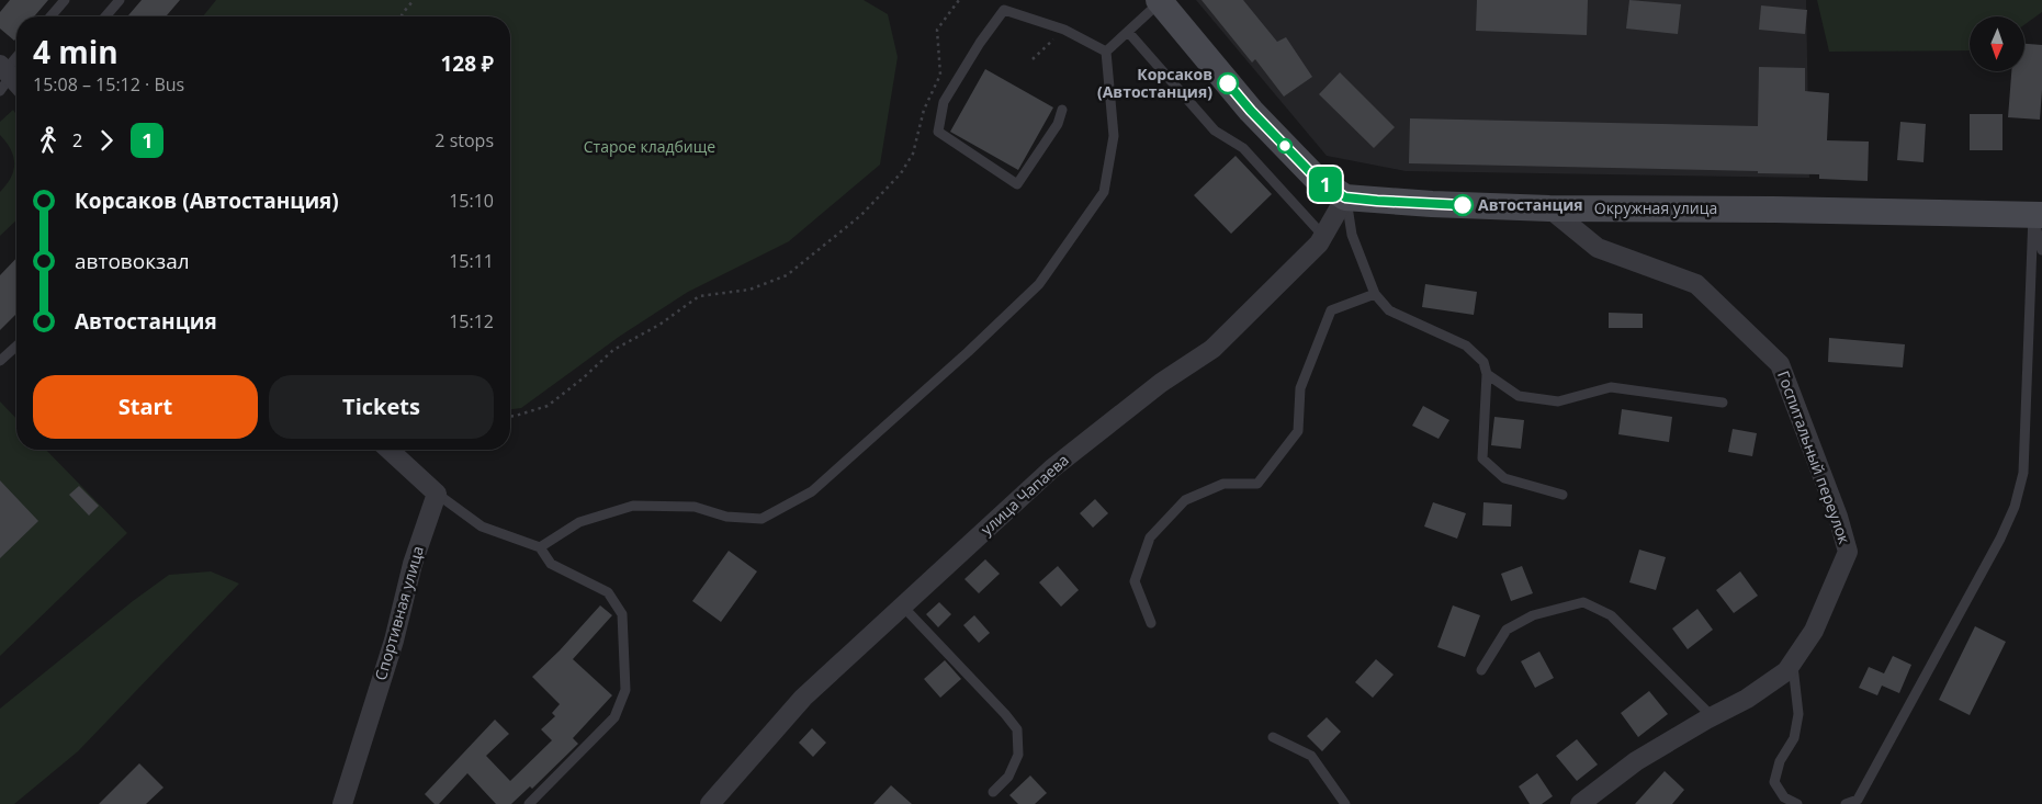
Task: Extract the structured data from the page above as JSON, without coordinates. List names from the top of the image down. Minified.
{"streets":{"main road":["Окружная улица"],"street":["Госпитальный переулок","улица Чапаева","Спортивная улица"]},"crossings":[["Окружная улица","Госпитальный переулок"],["Окружная улица","улица Чапаева"]],"parks":["Старое кладбище"],"places":["Корсаков (Автостанция)","Автостанция"],"lines":["bus line 1"],"north":"bottom","page":{"on_map":"1","heading":["4 min","15:08 – 15:12 · Bus","128 ₽"],"legs":["2","1","2 stops"],"list":[{"name":"Корсаков (Автостанция)","value":"15:10"},{"name":"автовокзал","value":"15:11"},{"name":"Автостанция","value":"15:12"}],"buttons":["Start","Tickets"]}}
